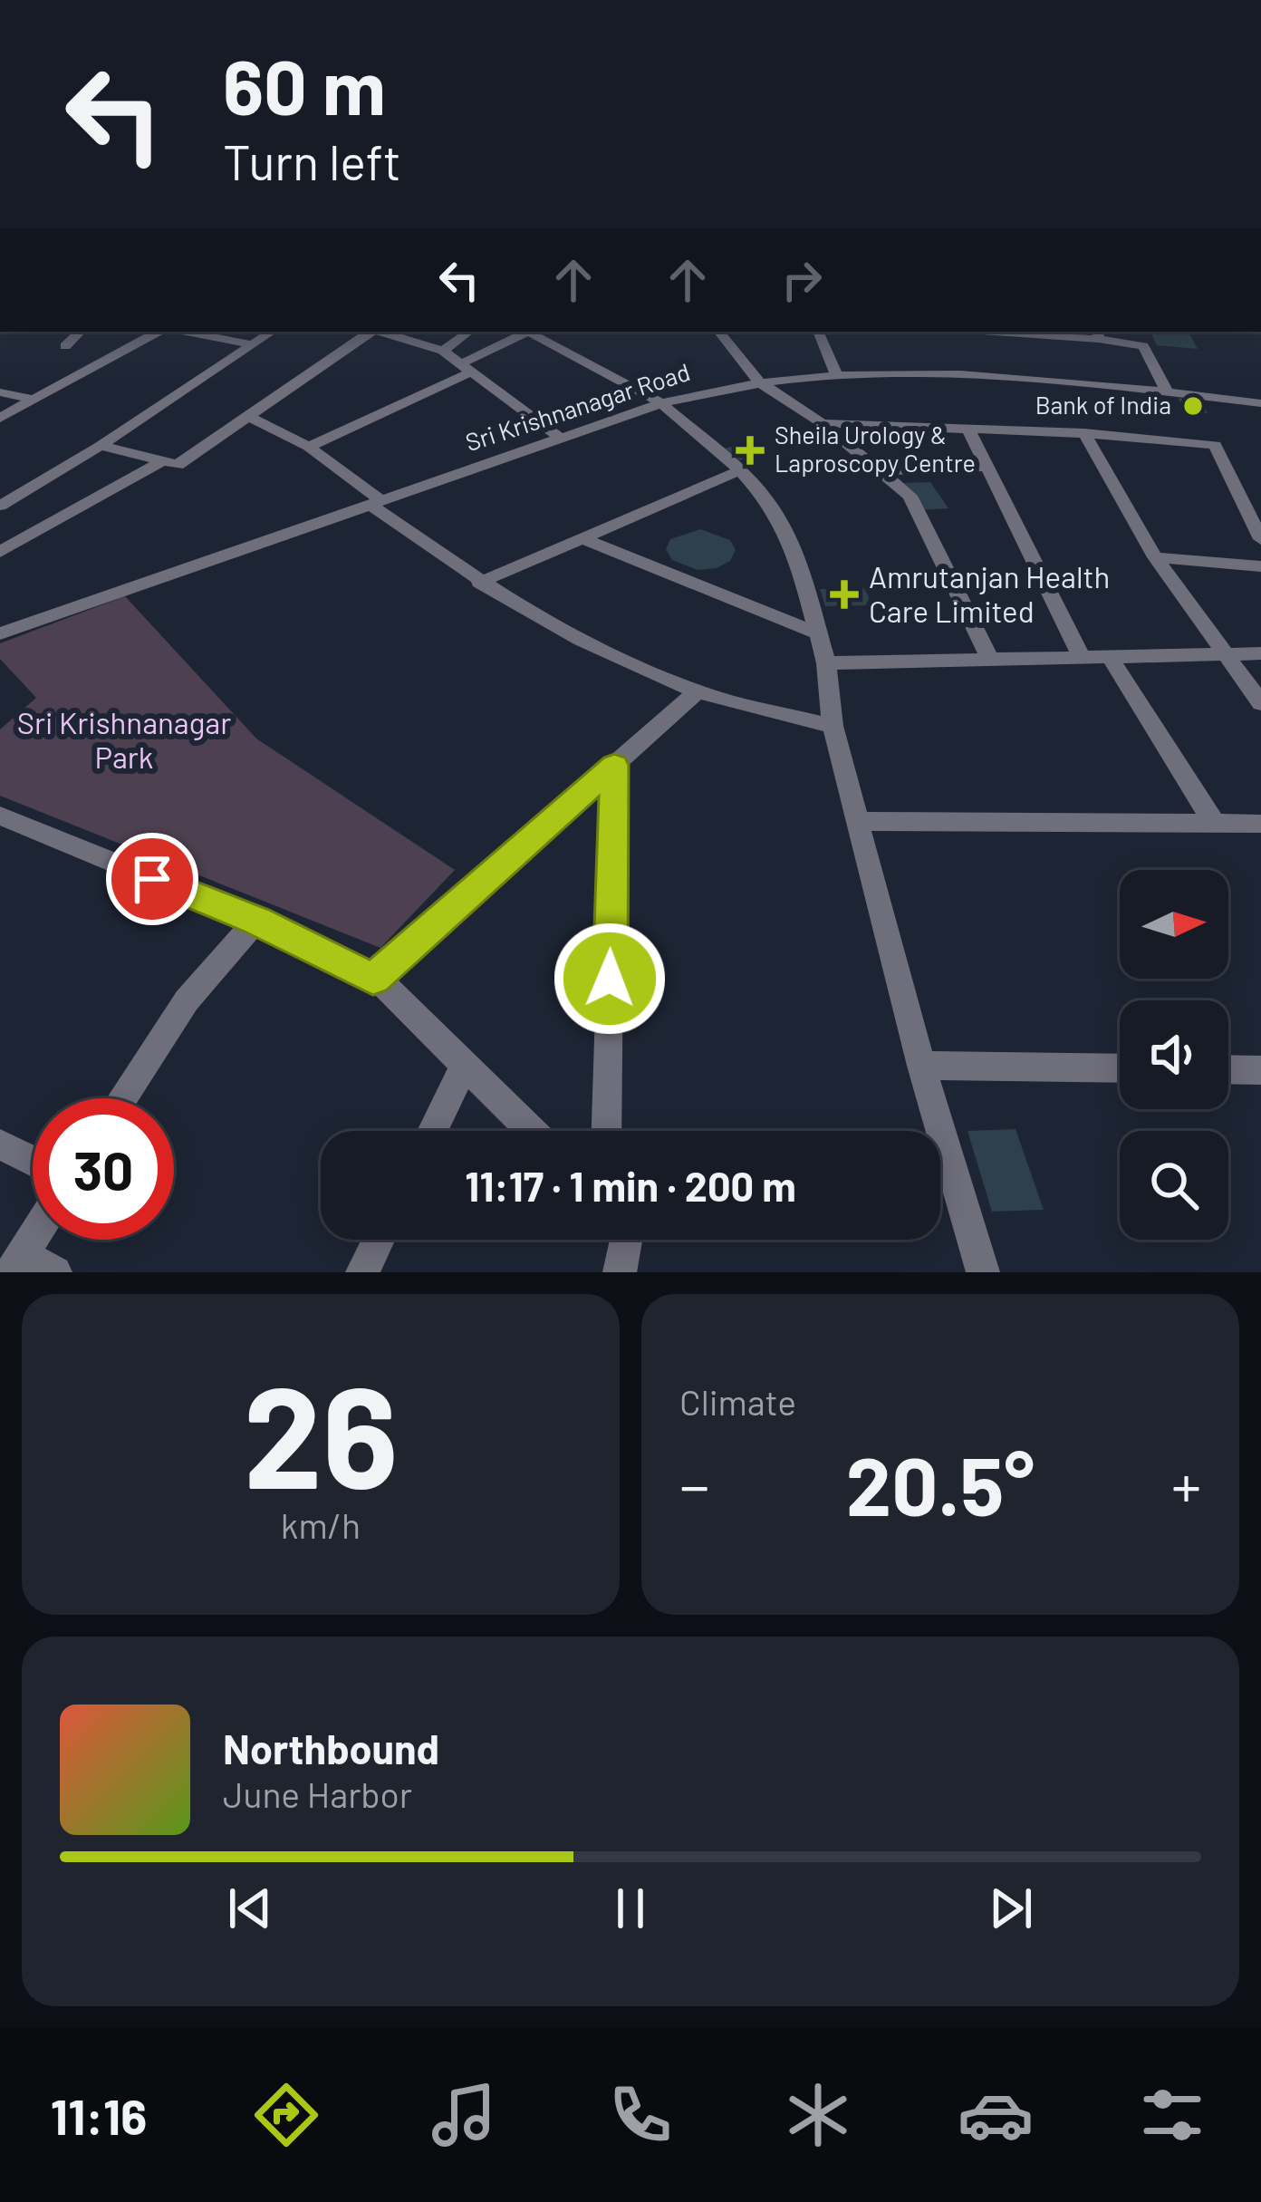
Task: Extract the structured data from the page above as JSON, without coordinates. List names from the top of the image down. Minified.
{"streets":{"street":["Sri Krishnanagar Road"]},"parks":["Sri Krishnanagar Park"],"places":{"other":["Bank of India"],"health":["Sheila Urology & Laproscopy Centre","Amrutanjan Health Care Limited"]},"north":"right","page":{"turn":["60 m","Turn left"],"limit":"30","trip":"11:17 · 1 min · 200 m","tile":[["26","km/h"],"Climate"],"heat":["−","20.5°","+"],"song":["Northbound","June Harbor"],"tabs":"11:16"}}
